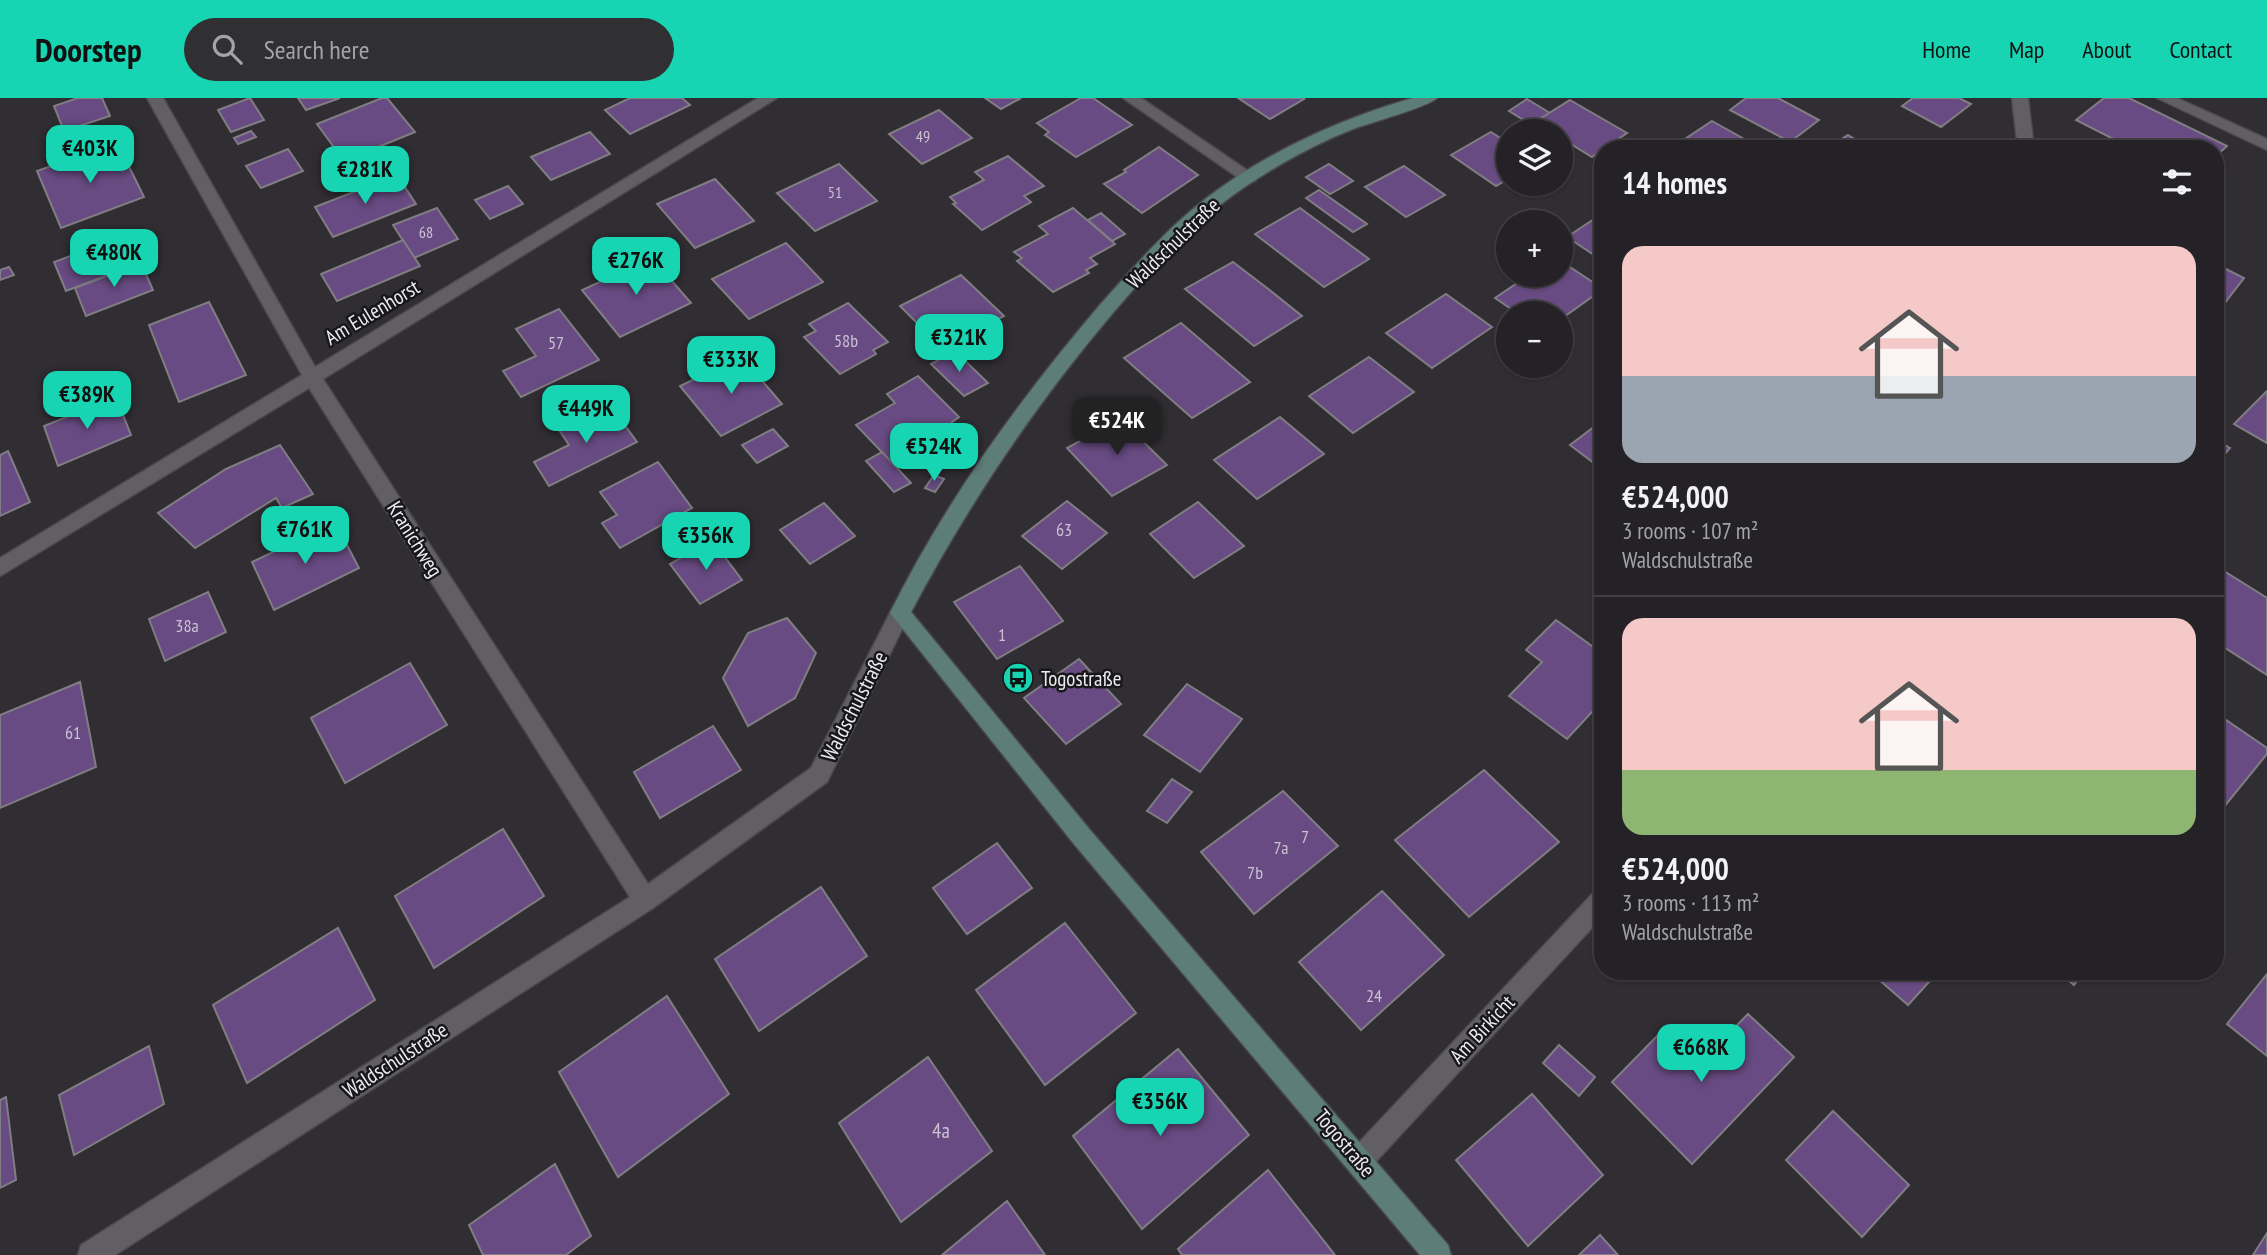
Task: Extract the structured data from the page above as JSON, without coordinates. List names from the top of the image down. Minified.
{"streets":{"street":["Waldschulstraße","Am Eulenhorst","Kranichweg","Am Birkicht","Togostraße"]},"crossings":[["Waldschulstraße","Kranichweg"],["Waldschulstraße","Togostraße"],["Am Eulenhorst","Kranichweg"],["Am Birkicht","Togostraße"]],"places":{"bus stop":["Togostraße"]},"house_numbers":["49","51","68","58b","57","63","38a","1","61","7","7a","7b","24","4a"],"page":{"header":"Doorstep","search":"Search here","nav":["Home","Map","About","Contact"],"map_buttons":["+","−"],"price":["€403K","€281K","€480K","€276K","€321K","€333K","€389K","€449K","€524K","€524K","€761K","€356K","€668K","€356K"],"heading":"14 homes","list":[{"name":"€524,000","note":"3 rooms · 107 m² · Waldschulstraße"},{"name":"€524,000","note":"3 rooms · 113 m² · Waldschulstraße"}]}}
